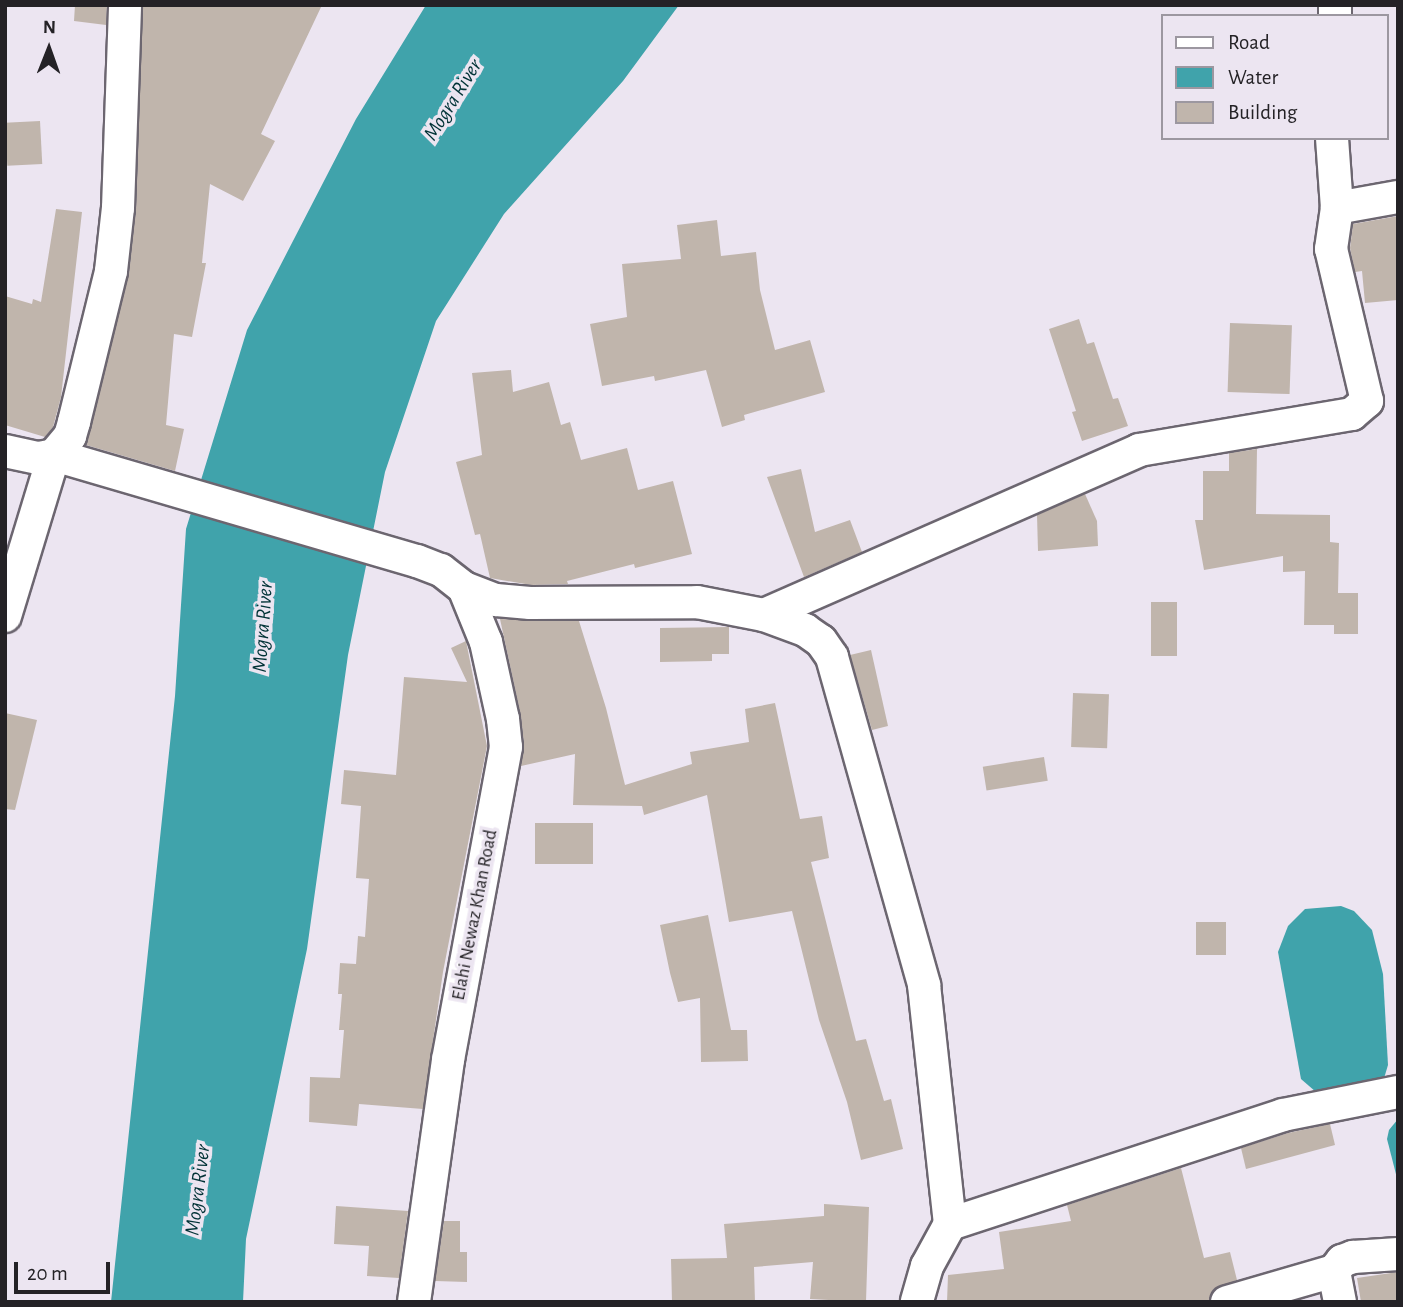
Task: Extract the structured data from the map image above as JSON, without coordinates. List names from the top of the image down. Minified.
{"streets":{"street":["Elahi Newaz Khan Road"]},"water":["Mogra River"],"legend":["Road","Water","Building"],"scale_bar":"20 m","north":"top"}
